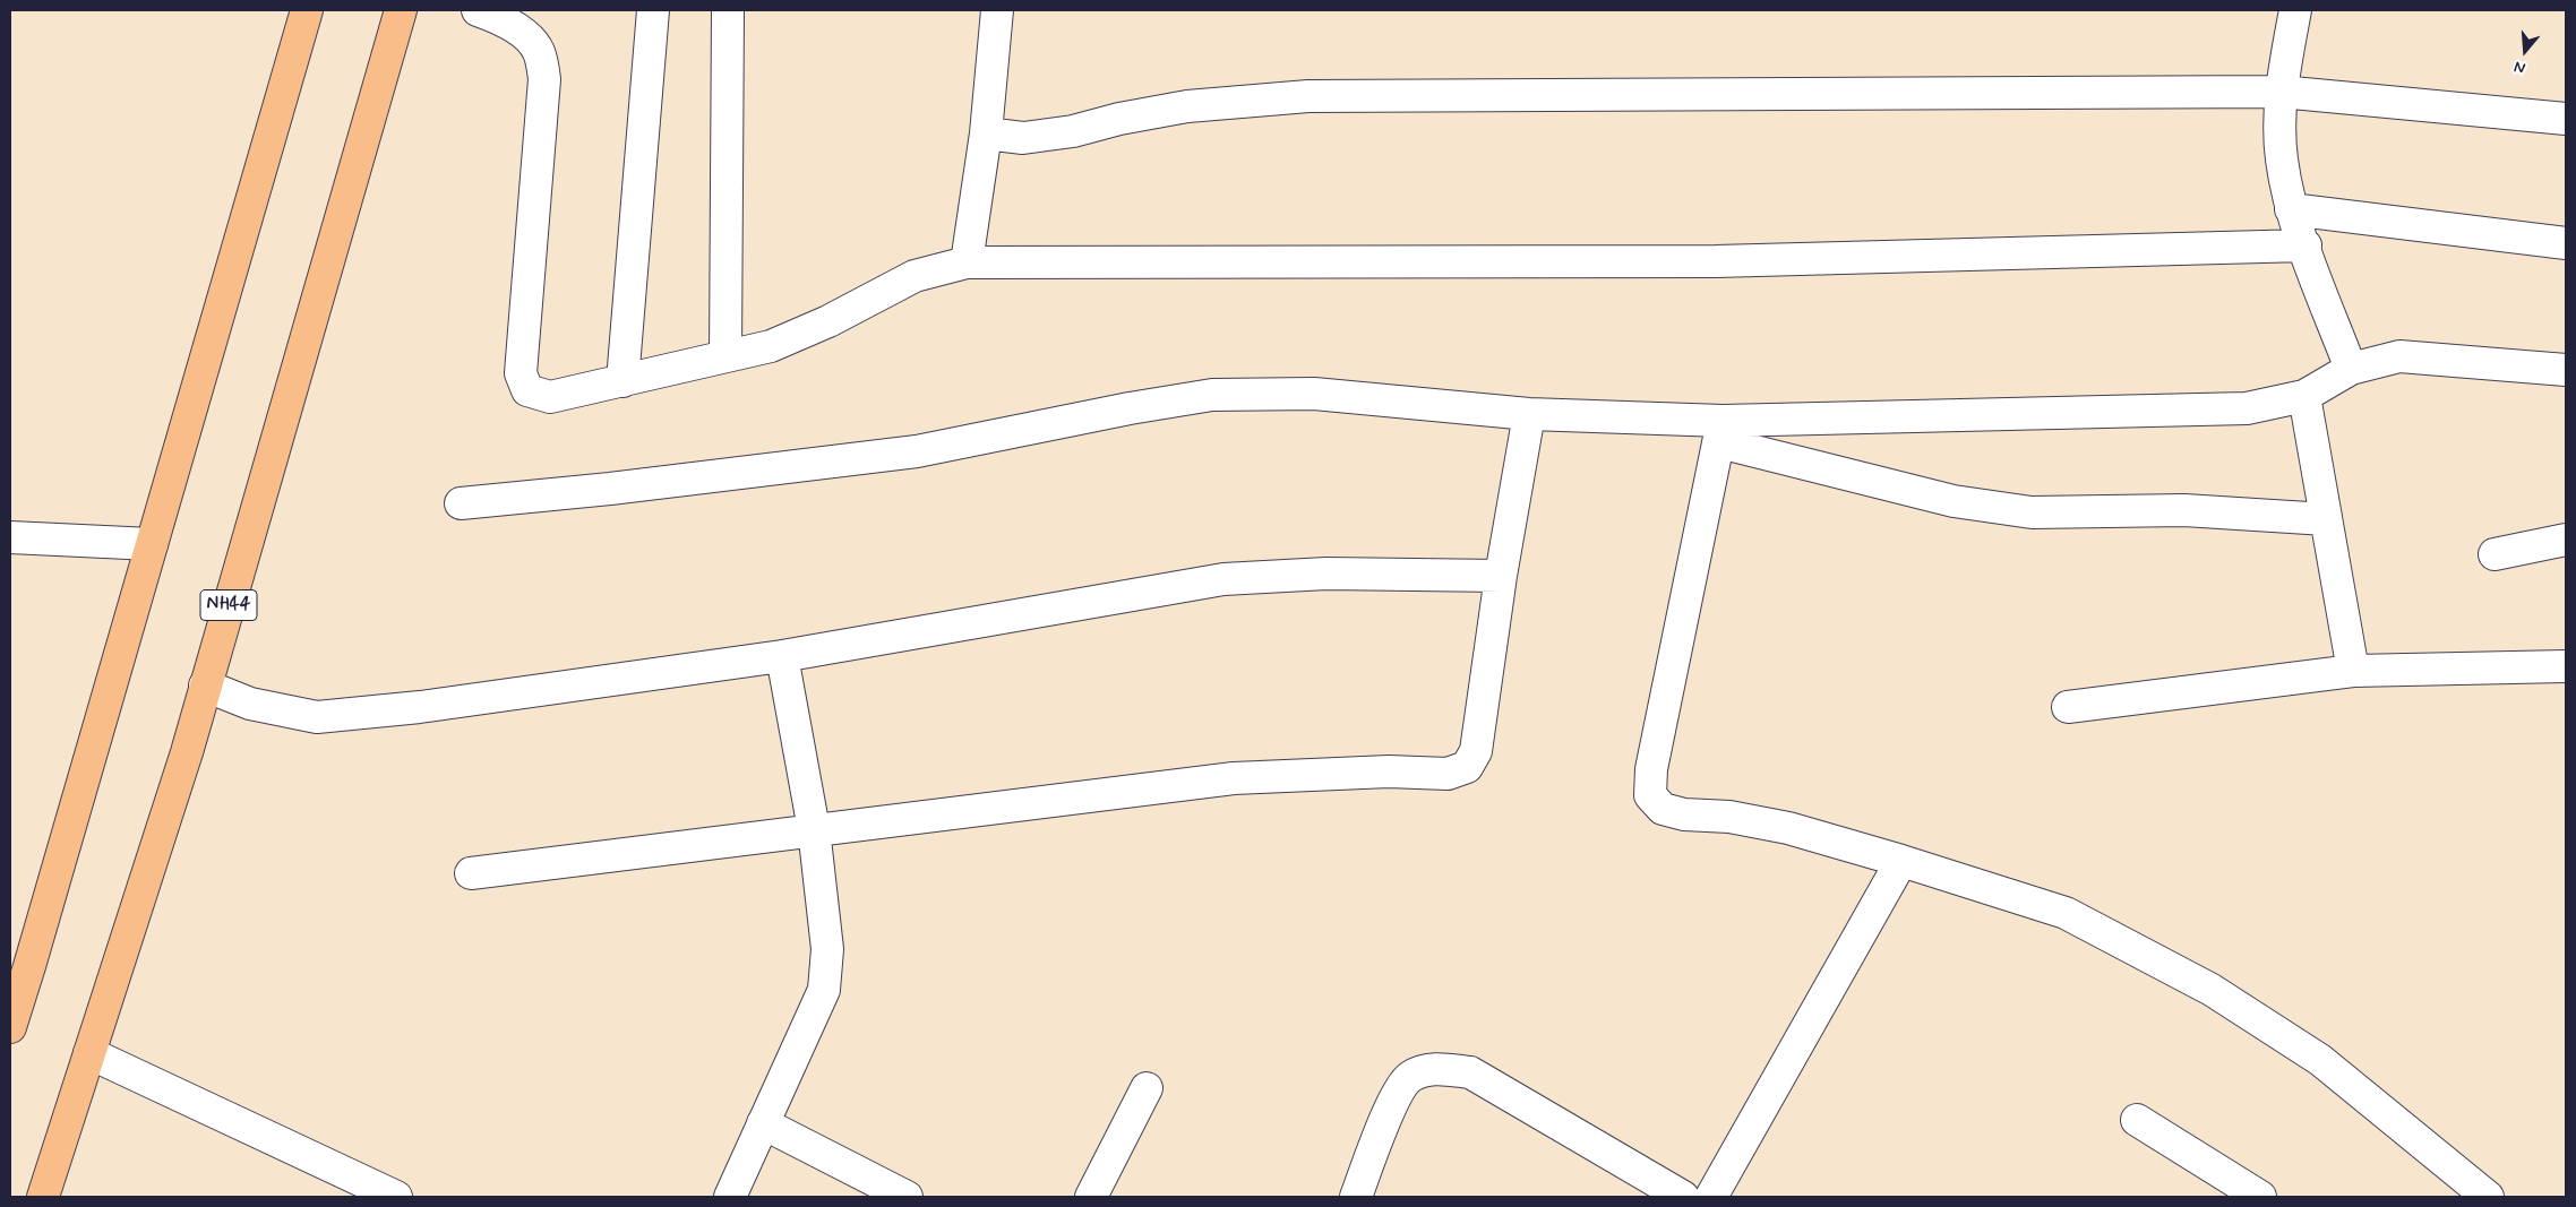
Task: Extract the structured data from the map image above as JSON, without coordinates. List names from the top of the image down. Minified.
{"streets":{"highway":["NH44"]},"north":"bottom"}
